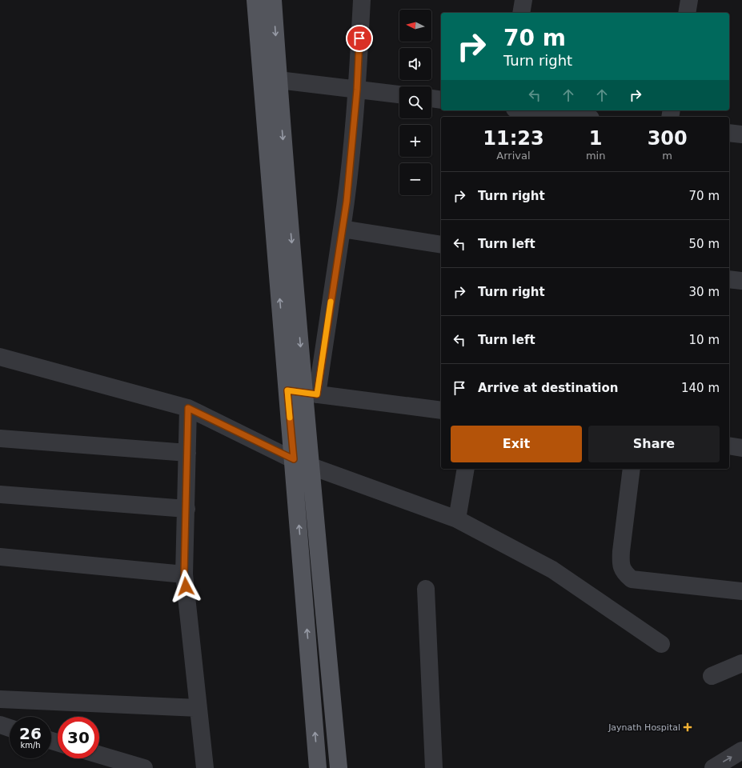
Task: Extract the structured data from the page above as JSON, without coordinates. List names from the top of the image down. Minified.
{"places":{"health":["Jaynath Hospital"]},"north":"left","page":{"map_buttons":["+","−"],"turn":["70 m","Turn right"],"eta":["11:23","Arrival","1","min","300","m"],"list":[{"name":"Turn right","value":"70 m"},{"name":"Turn left","value":"50 m"},{"name":"Turn right","value":"30 m"},{"name":"Turn left","value":"10 m"},{"name":"Arrive at destination","value":"140 m"}],"buttons":["Exit","Share"],"speed":"26 km/h","limit":"30"}}
